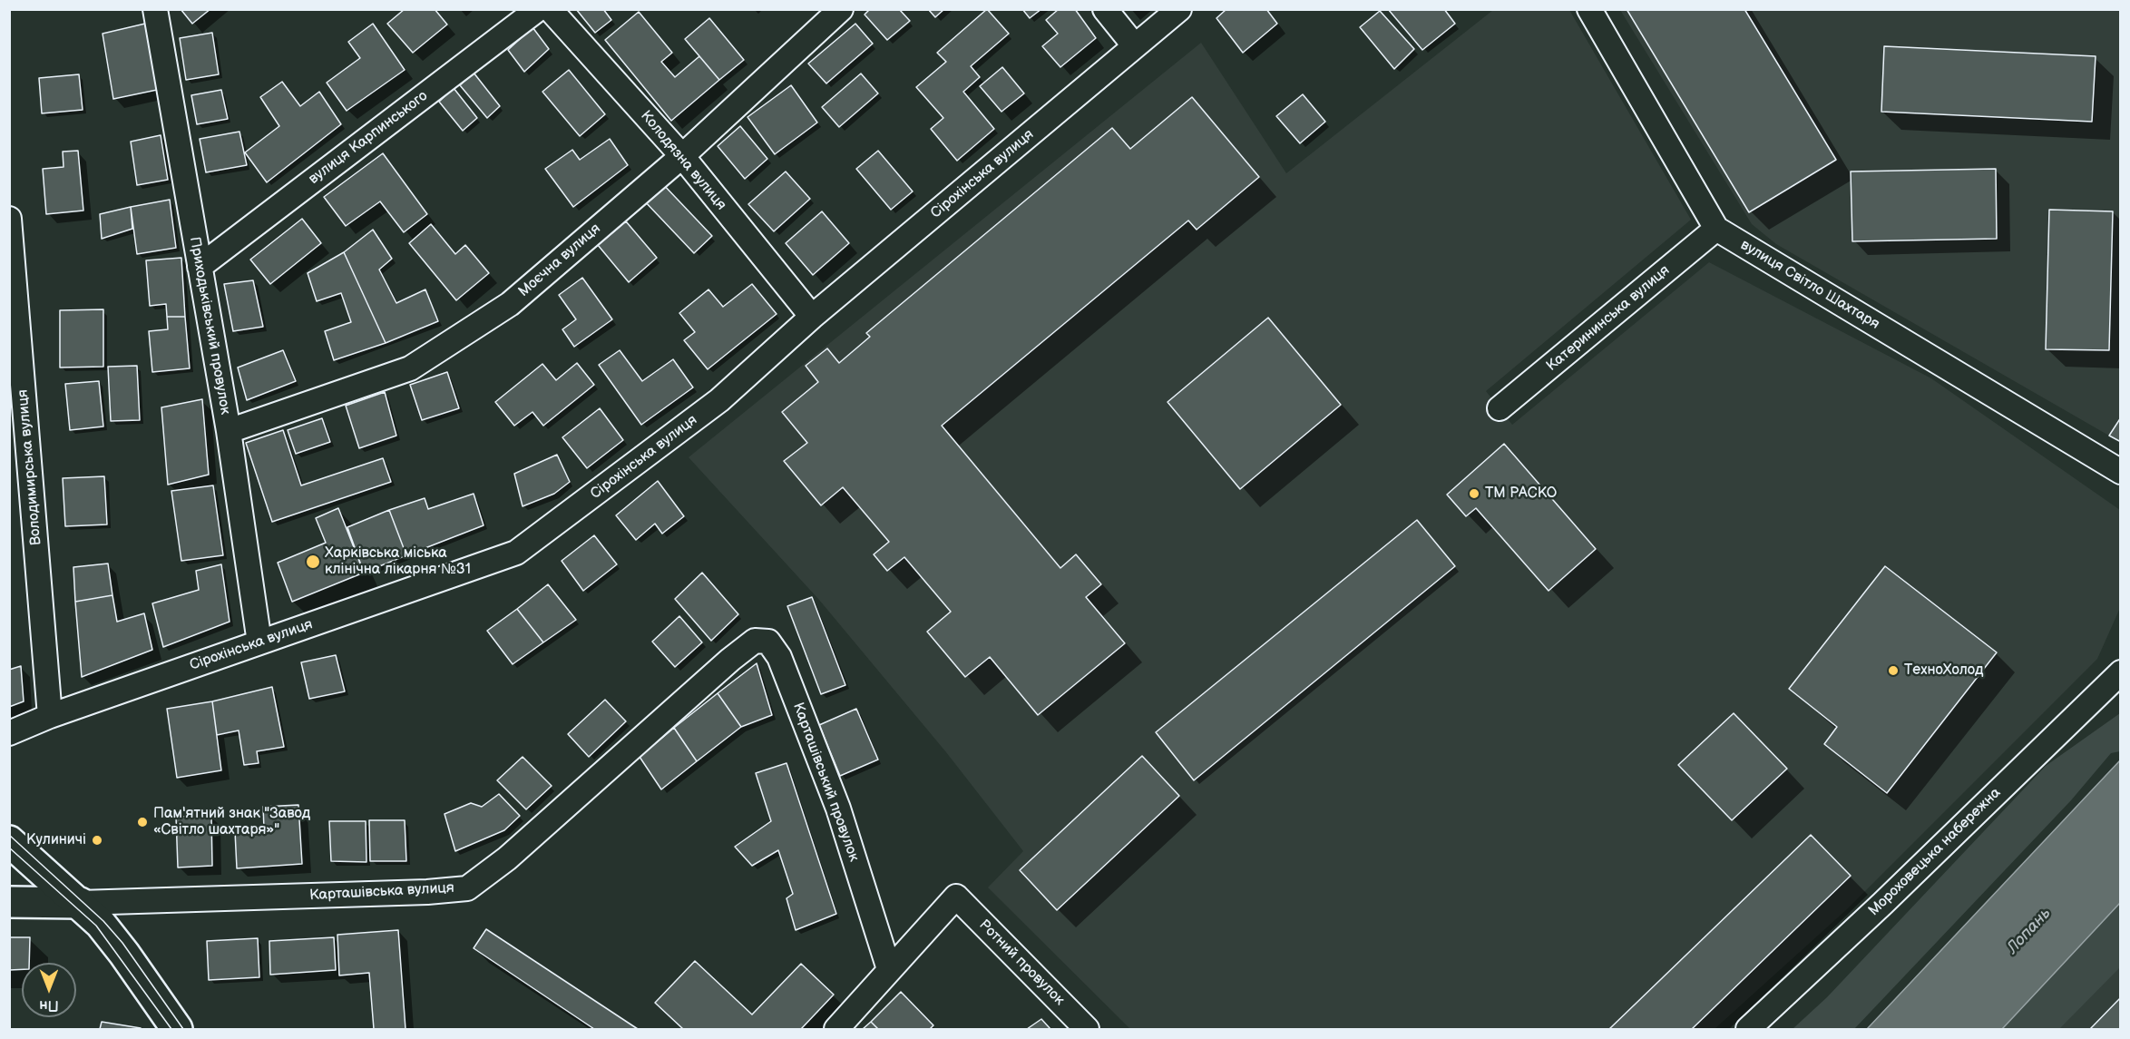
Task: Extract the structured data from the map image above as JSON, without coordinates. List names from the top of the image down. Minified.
{"streets":{"street":["вулиця Карпинського","Колодязна вулиця","Сірохінська вулиця","Моєчна вулиця","вулиця Світло Шахтаря","Катерининська вулиця","Приходьківський провулок","Володимирська вулиця","Карташівський провулок","Мороховецька набережна","Карташівська вулиця","Ротний провулок"]},"crossings":[["вулиця Карпинського","Приходьківський провулок"],["Колодязна вулиця","Сірохінська вулиця"],["Колодязна вулиця","Моєчна вулиця"],["Сірохінська вулиця","Приходьківський провулок"],["Сірохінська вулиця","Володимирська вулиця"],["Моєчна вулиця","Приходьківський провулок"],["вулиця Світло Шахтаря","Катерининська вулиця"],["Карташівський провулок","Карташівська вулиця"],["Карташівський провулок","Ротний провулок"]],"water":["Лопань"],"places":["ТМ РАСКО","Харківська міська клінічна лікарня №31","ТехноХолод","Пам'ятний знак \"Завод «Світло шахтаря»\"","Кулиничі"],"north":"bottom"}
